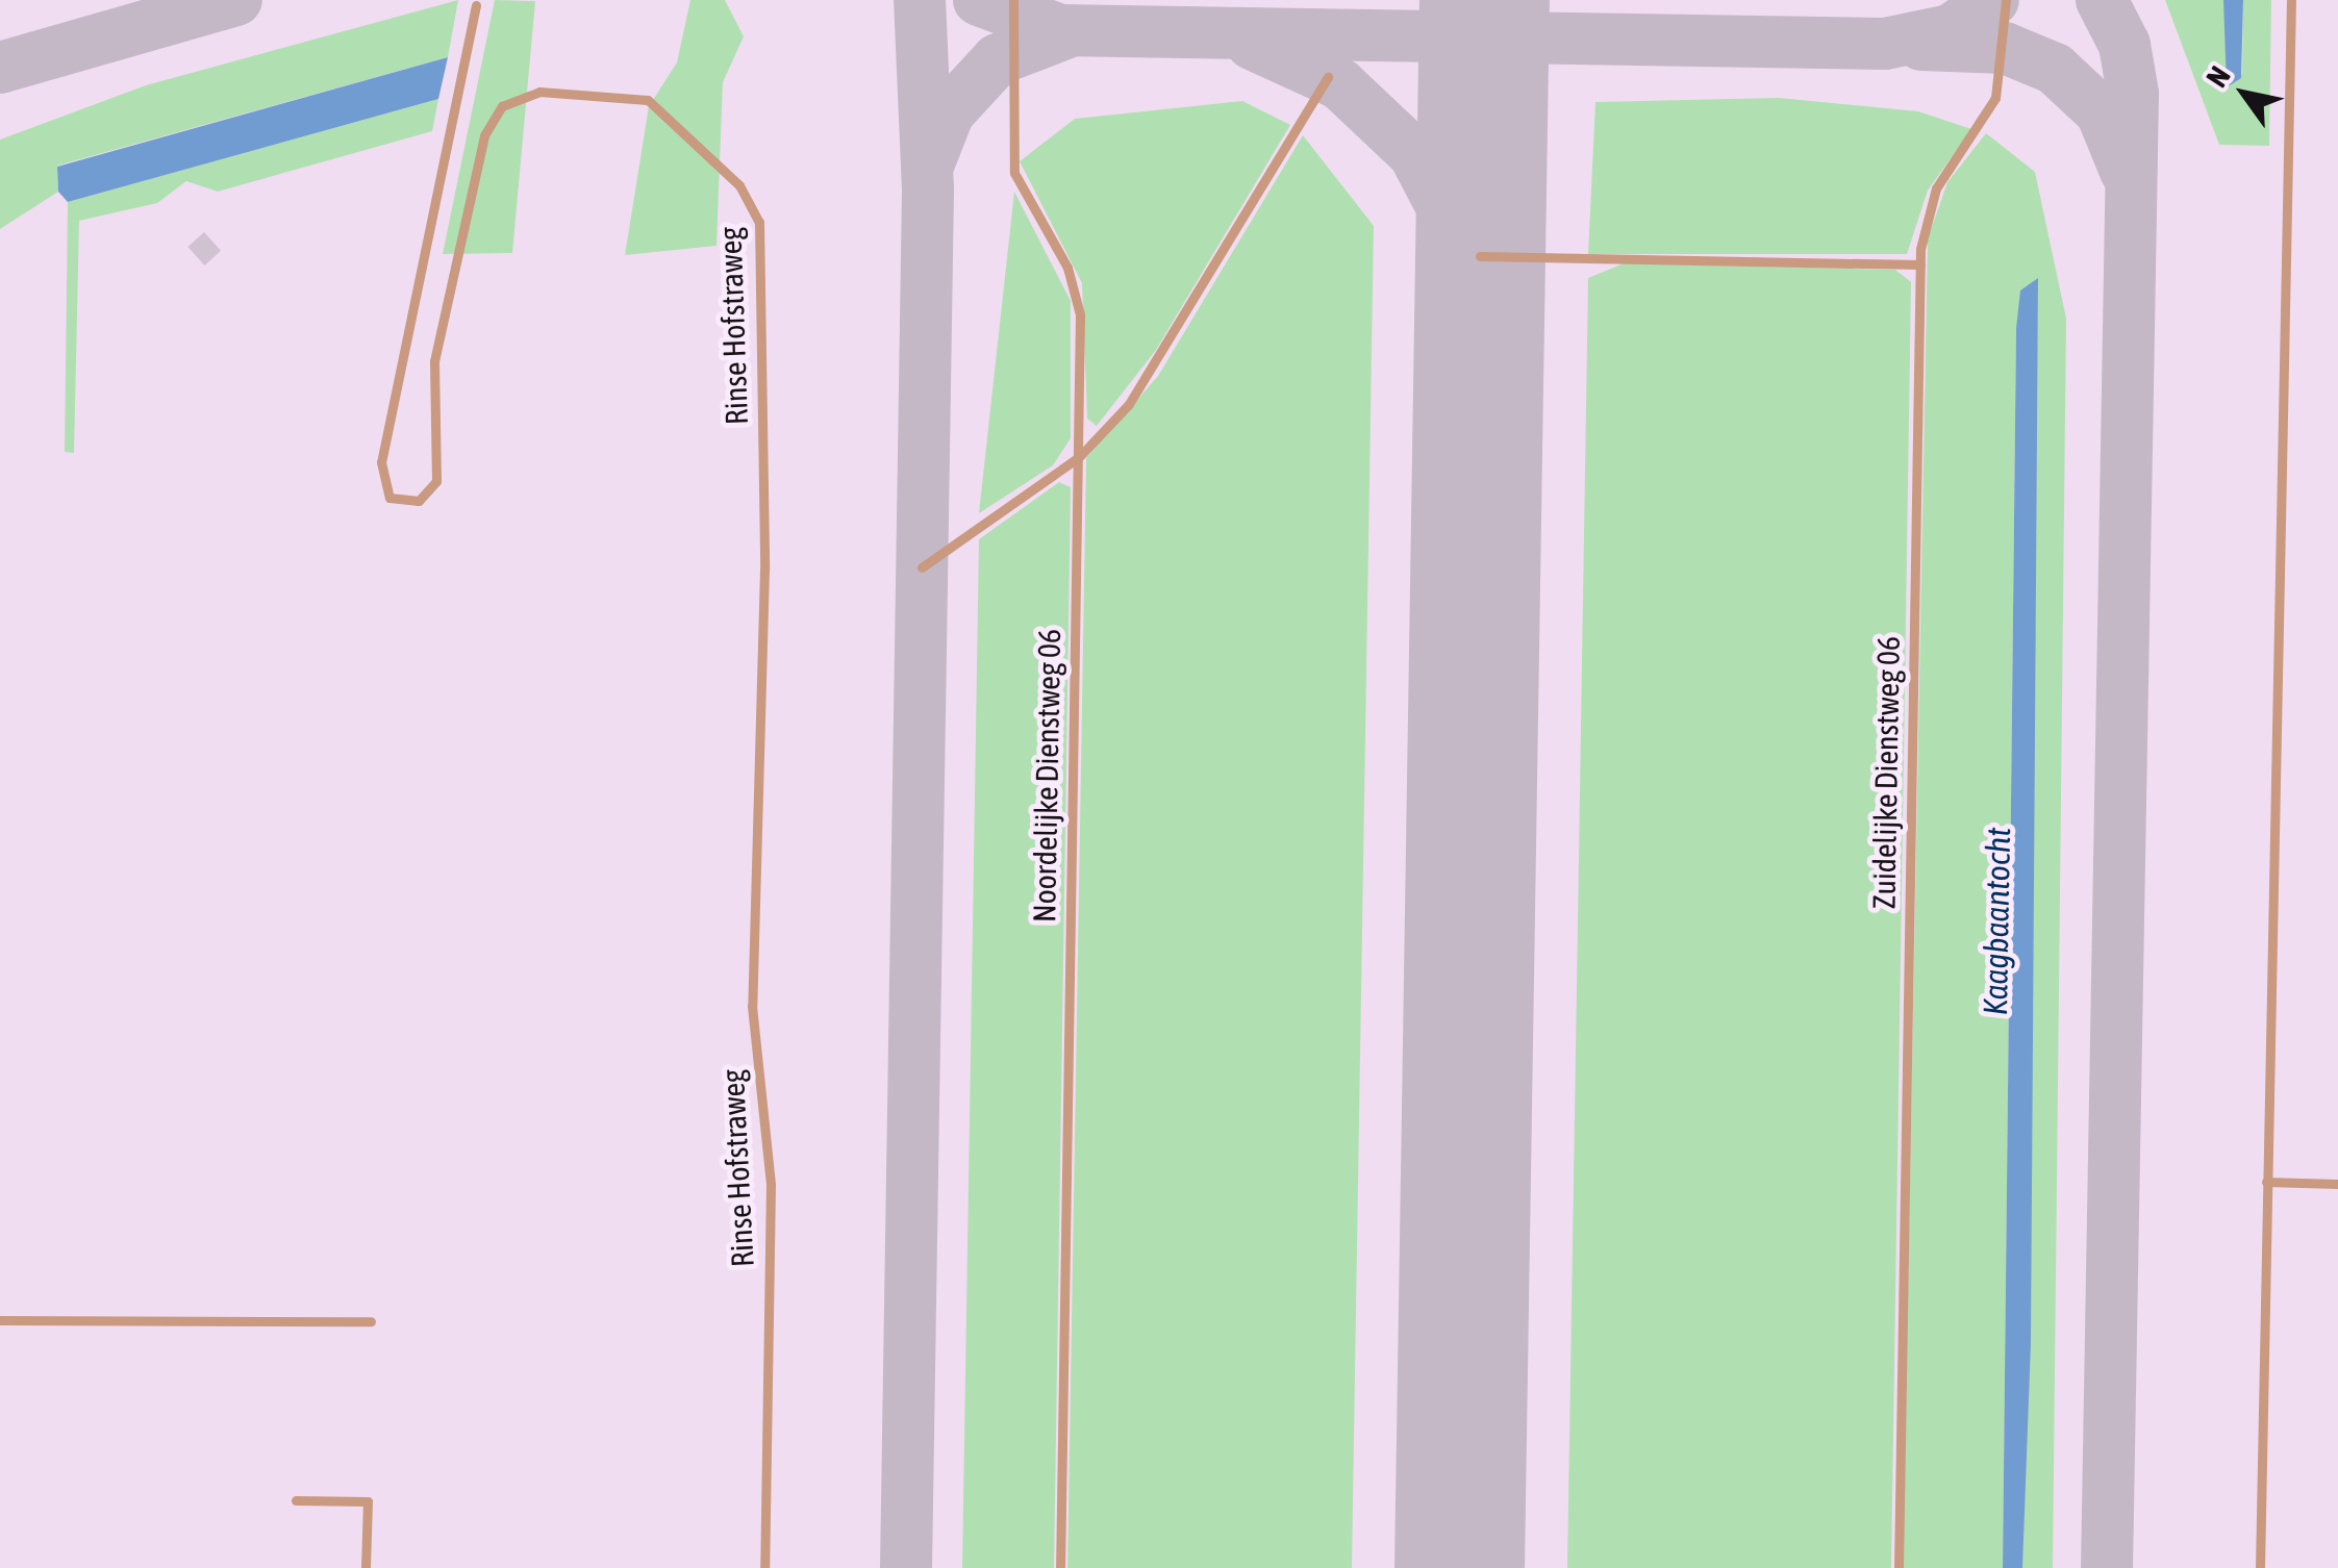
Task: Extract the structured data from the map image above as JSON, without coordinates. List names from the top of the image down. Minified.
{"streets":{"lane":["Rinse Hofstraweg","Zuidelijke Dienstweg 06","Noordelijke Dienstweg 06"]},"water":["Kaagbaantocht"],"north":"top left"}
